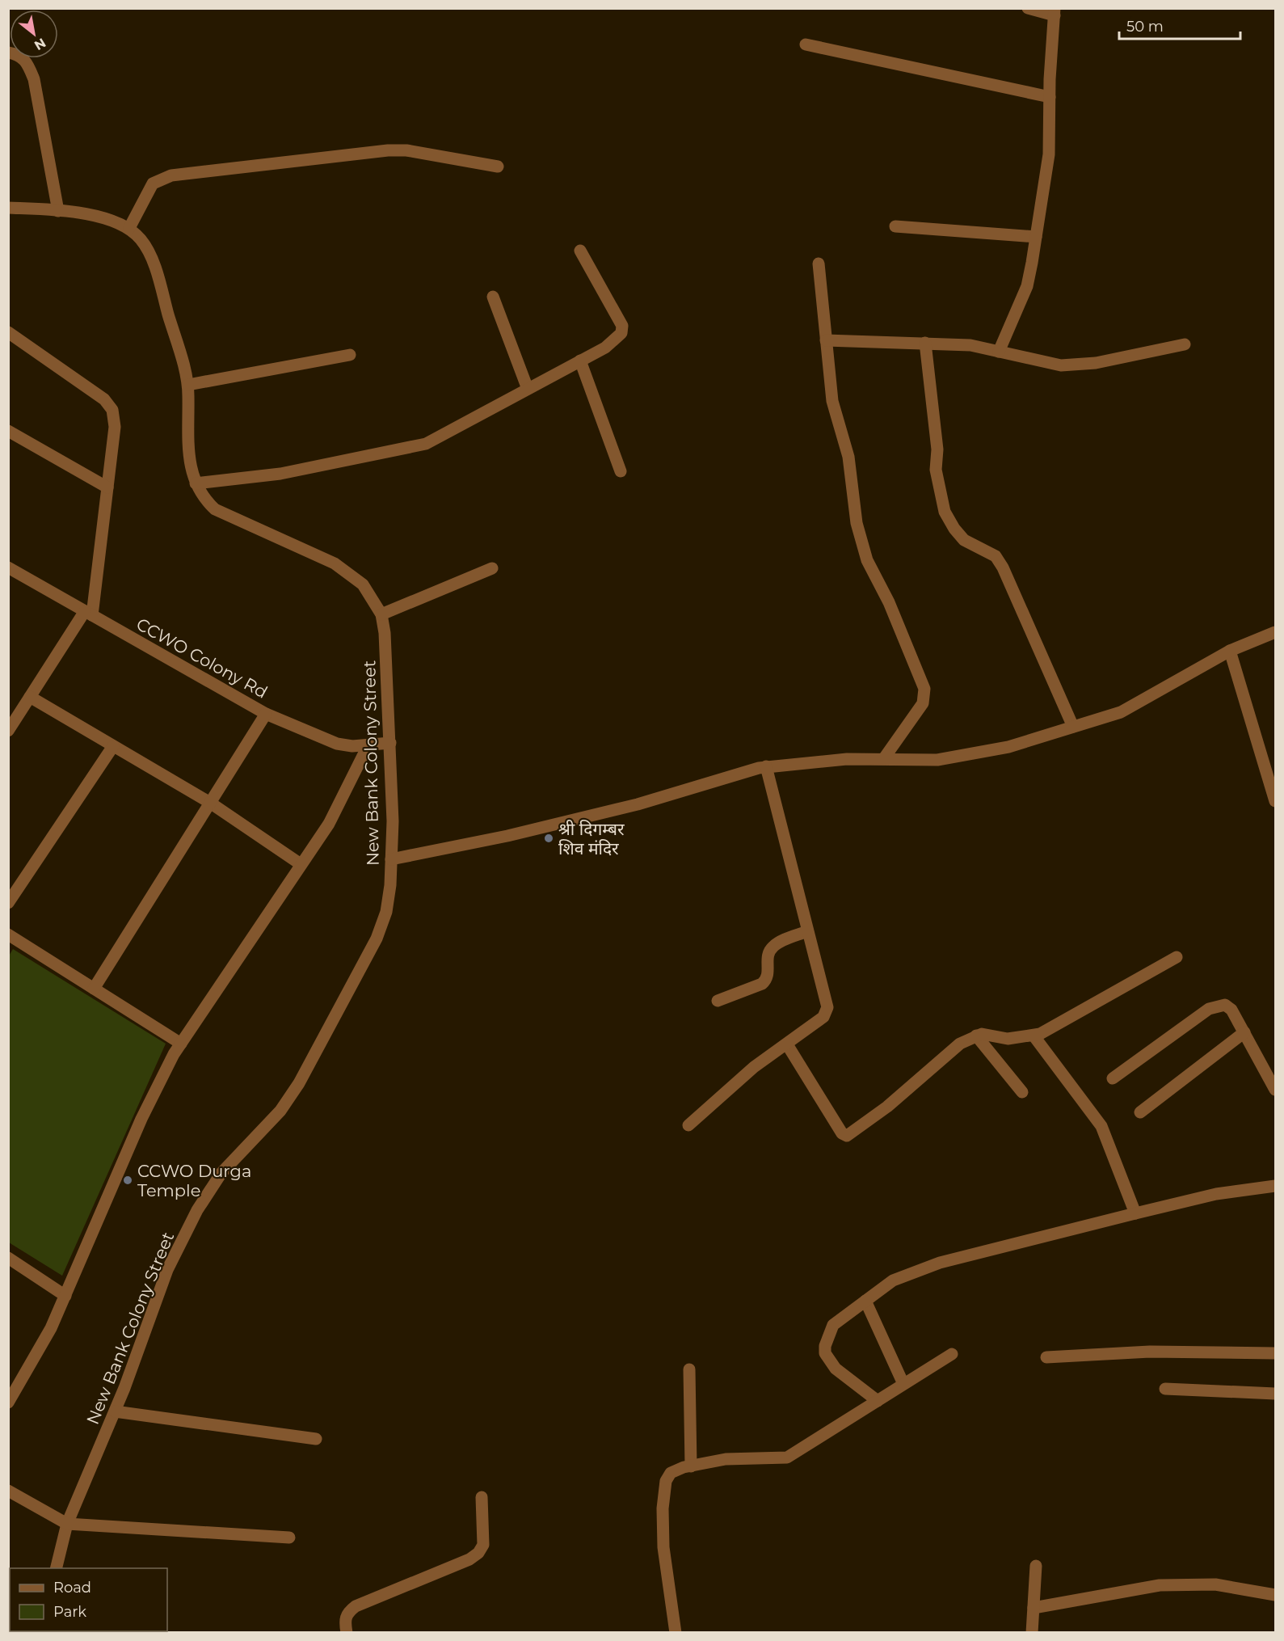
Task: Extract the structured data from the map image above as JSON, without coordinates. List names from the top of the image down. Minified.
{"streets":{"street":["CCWO Colony Rd","New Bank Colony Street"]},"crossings":[["CCWO Colony Rd","New Bank Colony Street"]],"places":["श्री दिगम्बर शिव मंदिर","CCWO Durga Temple"],"legend":["Road","Park"],"scale_bar":"50 m","north":"bottom right"}
